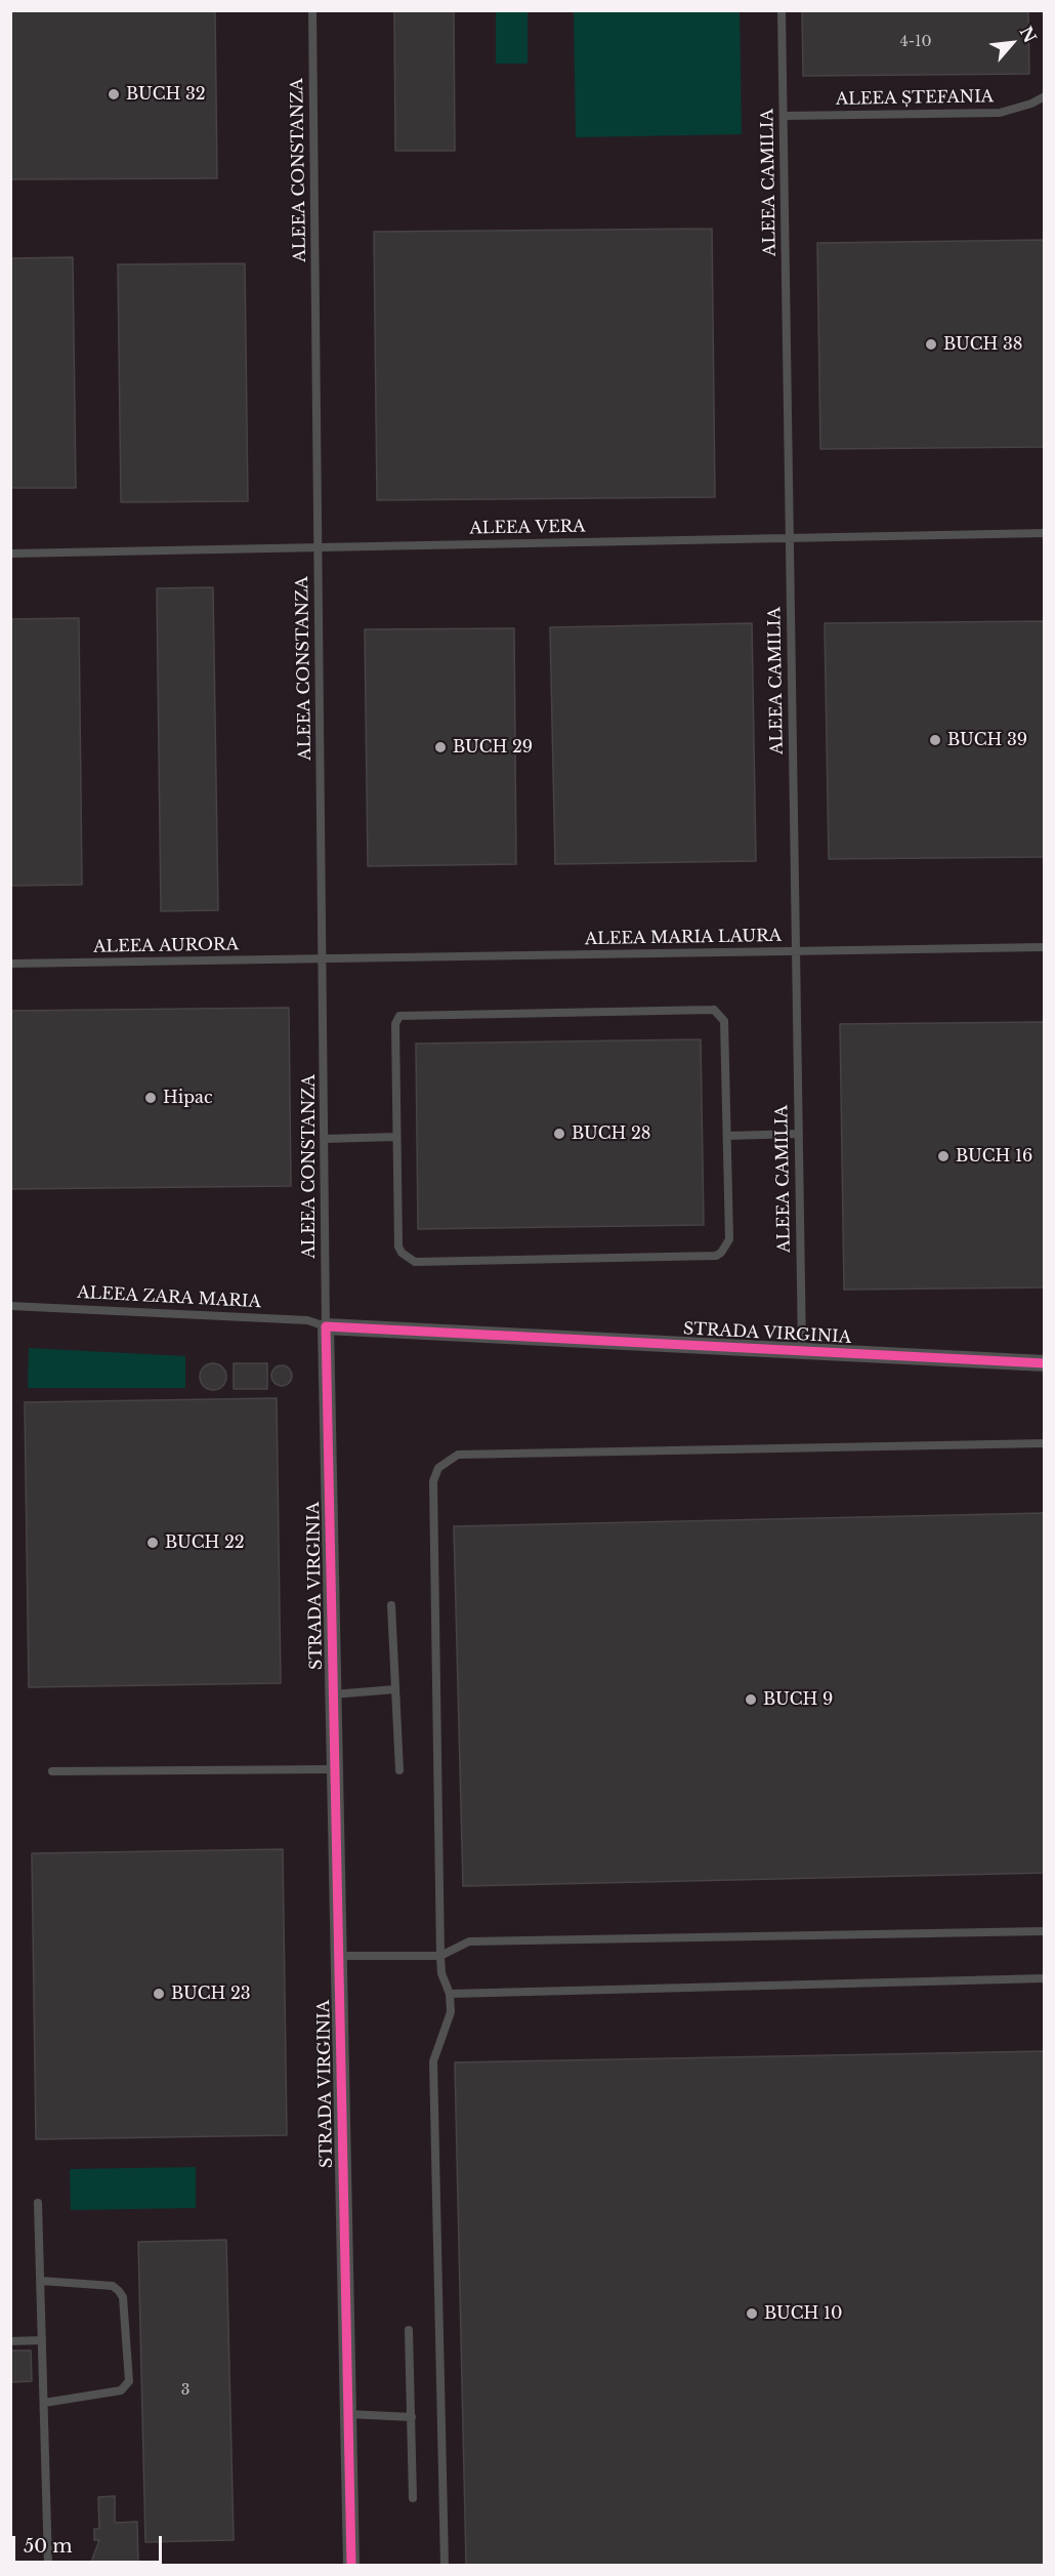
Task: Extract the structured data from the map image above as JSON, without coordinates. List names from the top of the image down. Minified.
{"streets":{"street":["STRADA VIRGINIA"],"lane":["ALEEA ȘTEFANIA","ALEEA CONSTANZA","ALEEA CAMILIA","ALEEA VERA","ALEEA MARIA LAURA","ALEEA AURORA","ALEEA ZARA MARIA"]},"crossings":[["ALEEA ȘTEFANIA","ALEEA CAMILIA"],["ALEEA CONSTANZA","ALEEA VERA"],["ALEEA CONSTANZA","ALEEA MARIA LAURA"],["ALEEA CONSTANZA","ALEEA AURORA"],["ALEEA CONSTANZA","ALEEA ZARA MARIA"],["ALEEA CONSTANZA","STRADA VIRGINIA"],["ALEEA CAMILIA","ALEEA VERA"],["ALEEA CAMILIA","ALEEA MARIA LAURA"],["ALEEA CAMILIA","STRADA VIRGINIA"],["ALEEA MARIA LAURA","ALEEA AURORA"],["ALEEA ZARA MARIA","STRADA VIRGINIA"]],"places":["BUCH 32","BUCH 38","BUCH 39","BUCH 29","Hipac","BUCH 28","BUCH 16","BUCH 22","BUCH 9","BUCH 23","BUCH 10"],"house_numbers":["4-10","3"],"scale_bar":"50 m","north":"top right"}
